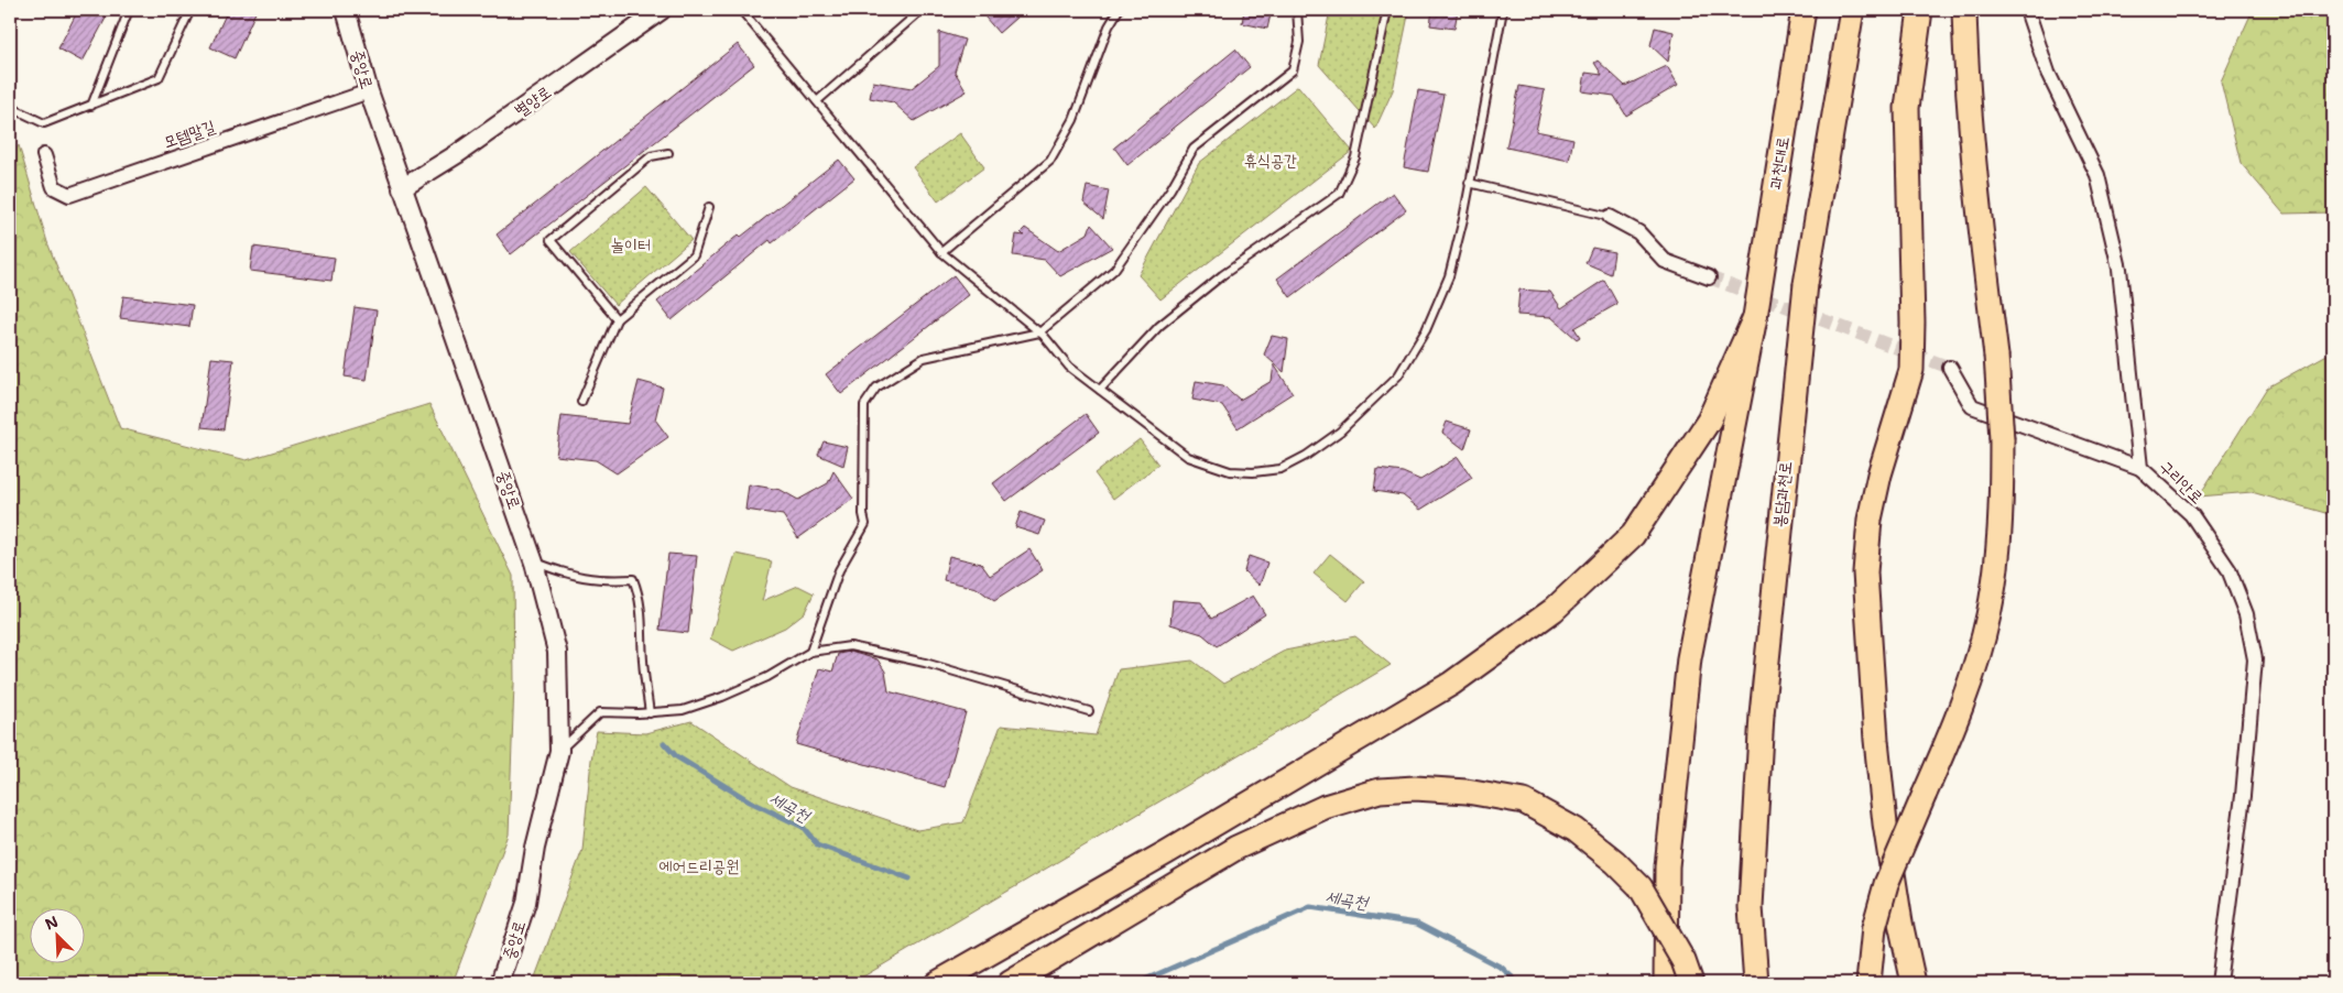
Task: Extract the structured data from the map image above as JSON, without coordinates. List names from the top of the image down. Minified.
{"streets":{"highway":["과천대로","봉담과천로"],"street":["중앙로","별양로","모템말길","구리안로"]},"crossings":[["중앙로","별양로"],["중앙로","모템말길"]],"water":["세곡천"],"parks":["휴식공간","놀이터","에어드리공원"],"north":"top left"}
